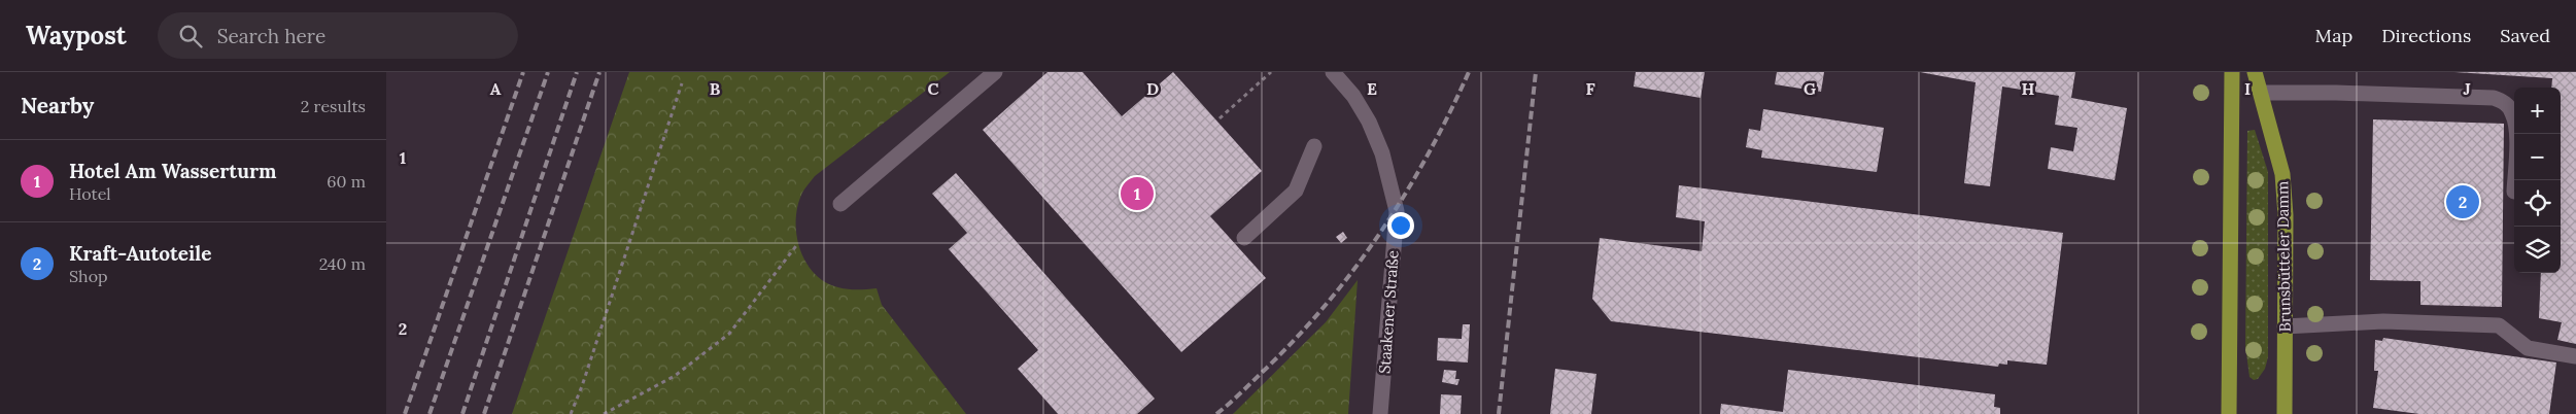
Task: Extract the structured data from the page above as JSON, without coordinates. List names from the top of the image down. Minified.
{"streets":{"main road":["Brunsbütteler Damm"],"street":["Staakener Straße"]},"page":{"header":"Waypost","search":"Search here","nav":["Map","Directions","Saved"],"heading":["Nearby","2 results"],"map_buttons":["+","−"],"list":[{"mark":"1","name":"Hotel Am Wasserturm","note":"Hotel","value":"60 m"},{"mark":"2","name":"Kraft-Autoteile","note":"Shop","value":"240 m"}],"pins":["1","2"]},"grid":{"columns":["A","B","C","D","E","F","G","H","I","J"],"rows":["1","2"]}}
